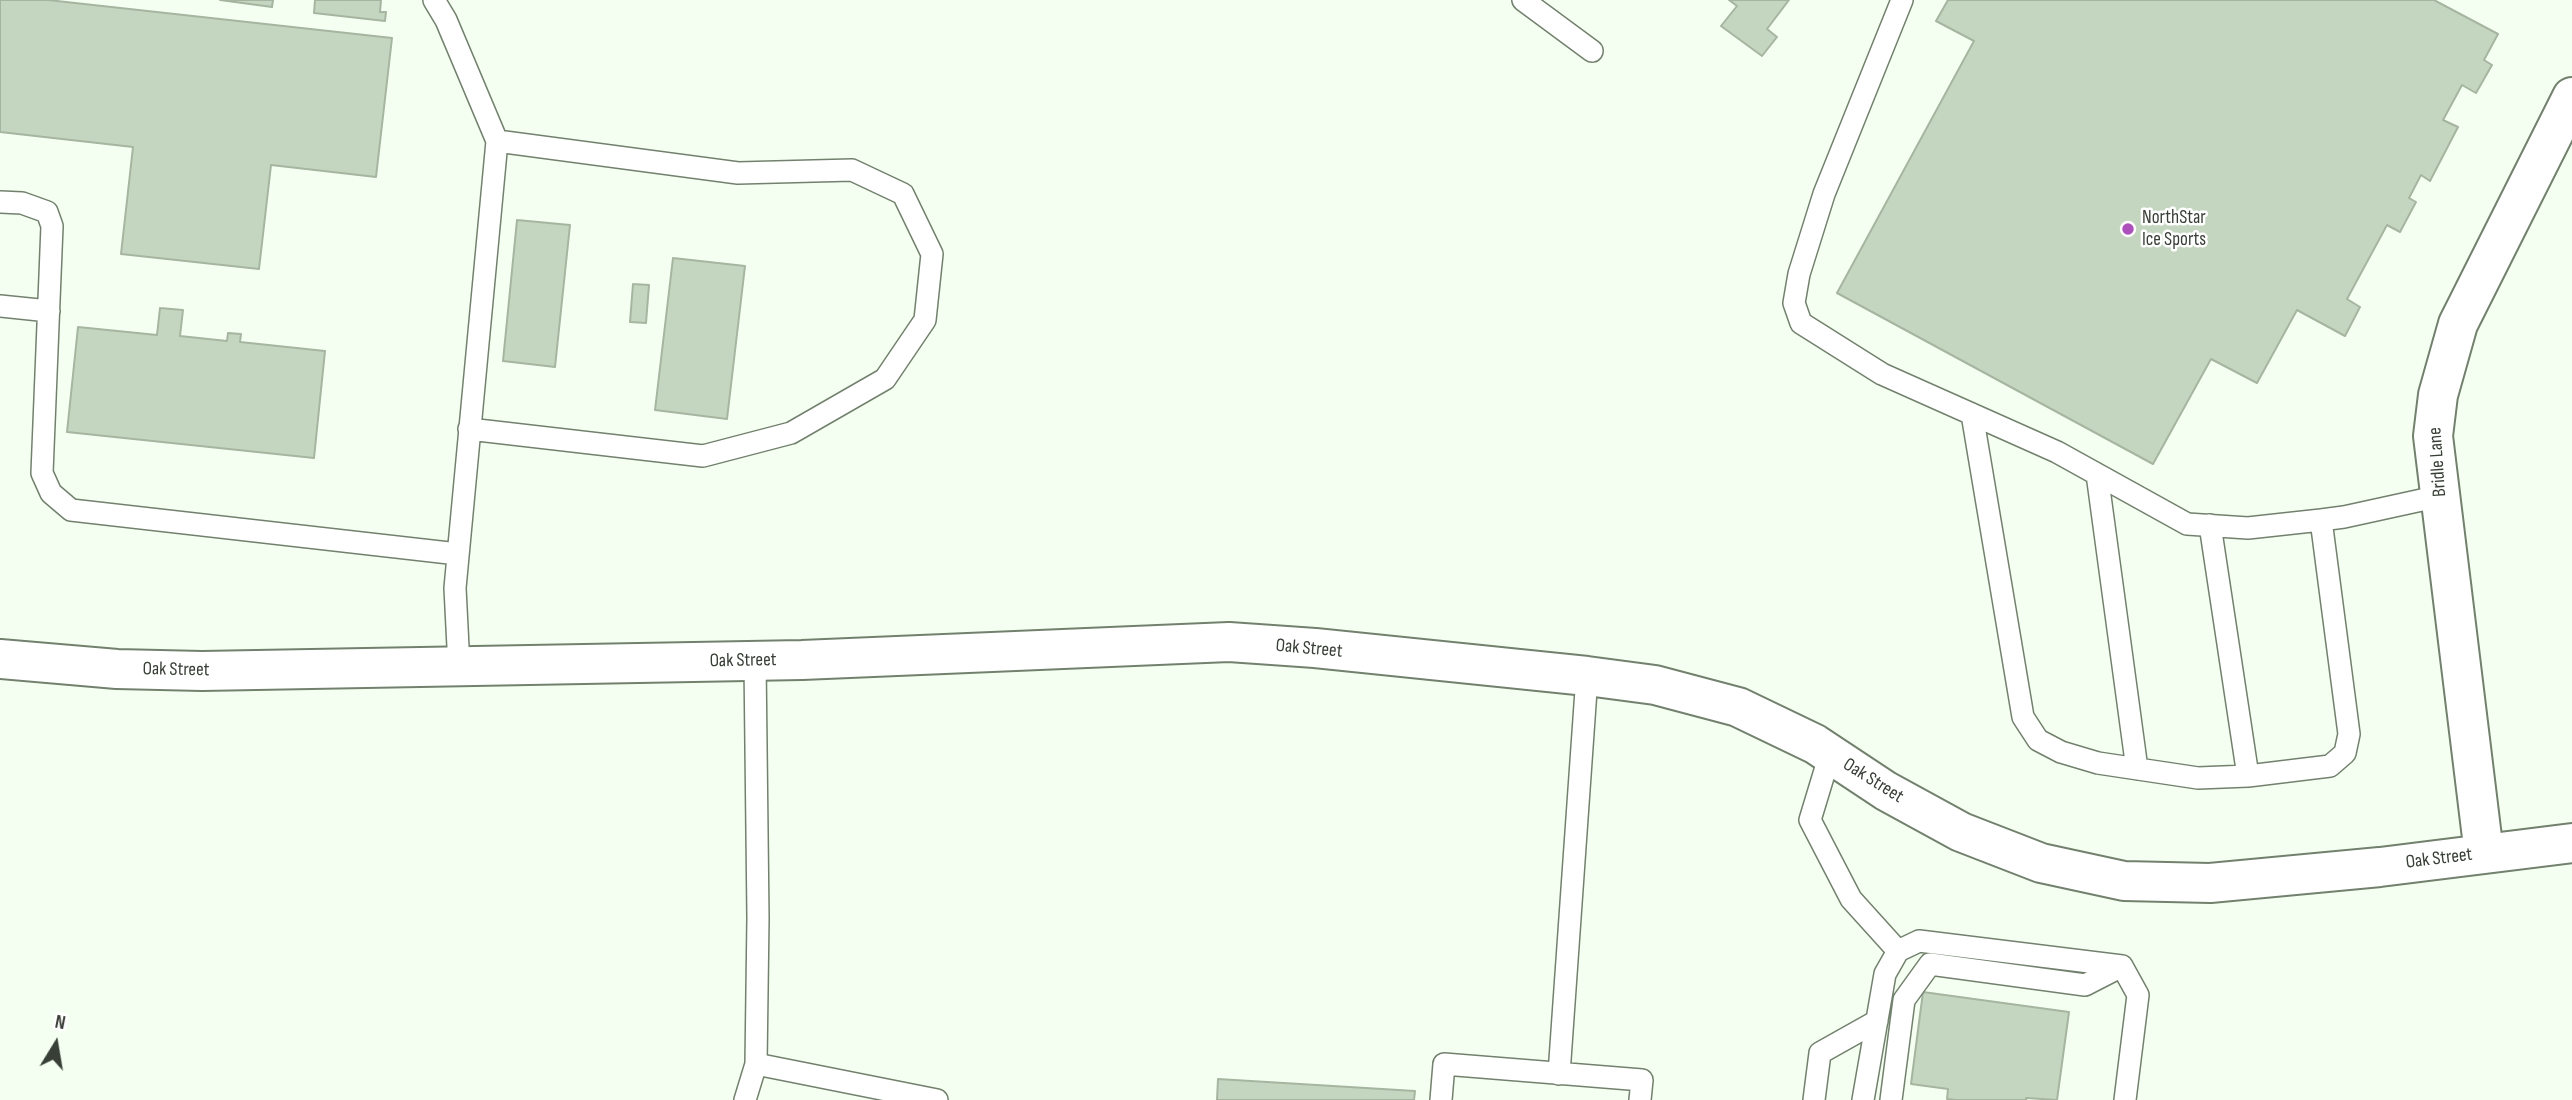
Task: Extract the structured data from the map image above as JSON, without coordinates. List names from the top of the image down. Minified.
{"streets":{"street":["Bridle Lane","Oak Street"]},"crossings":[["Bridle Lane","Oak Street"]],"places":["NorthStar Ice Sports"],"north":"top"}
